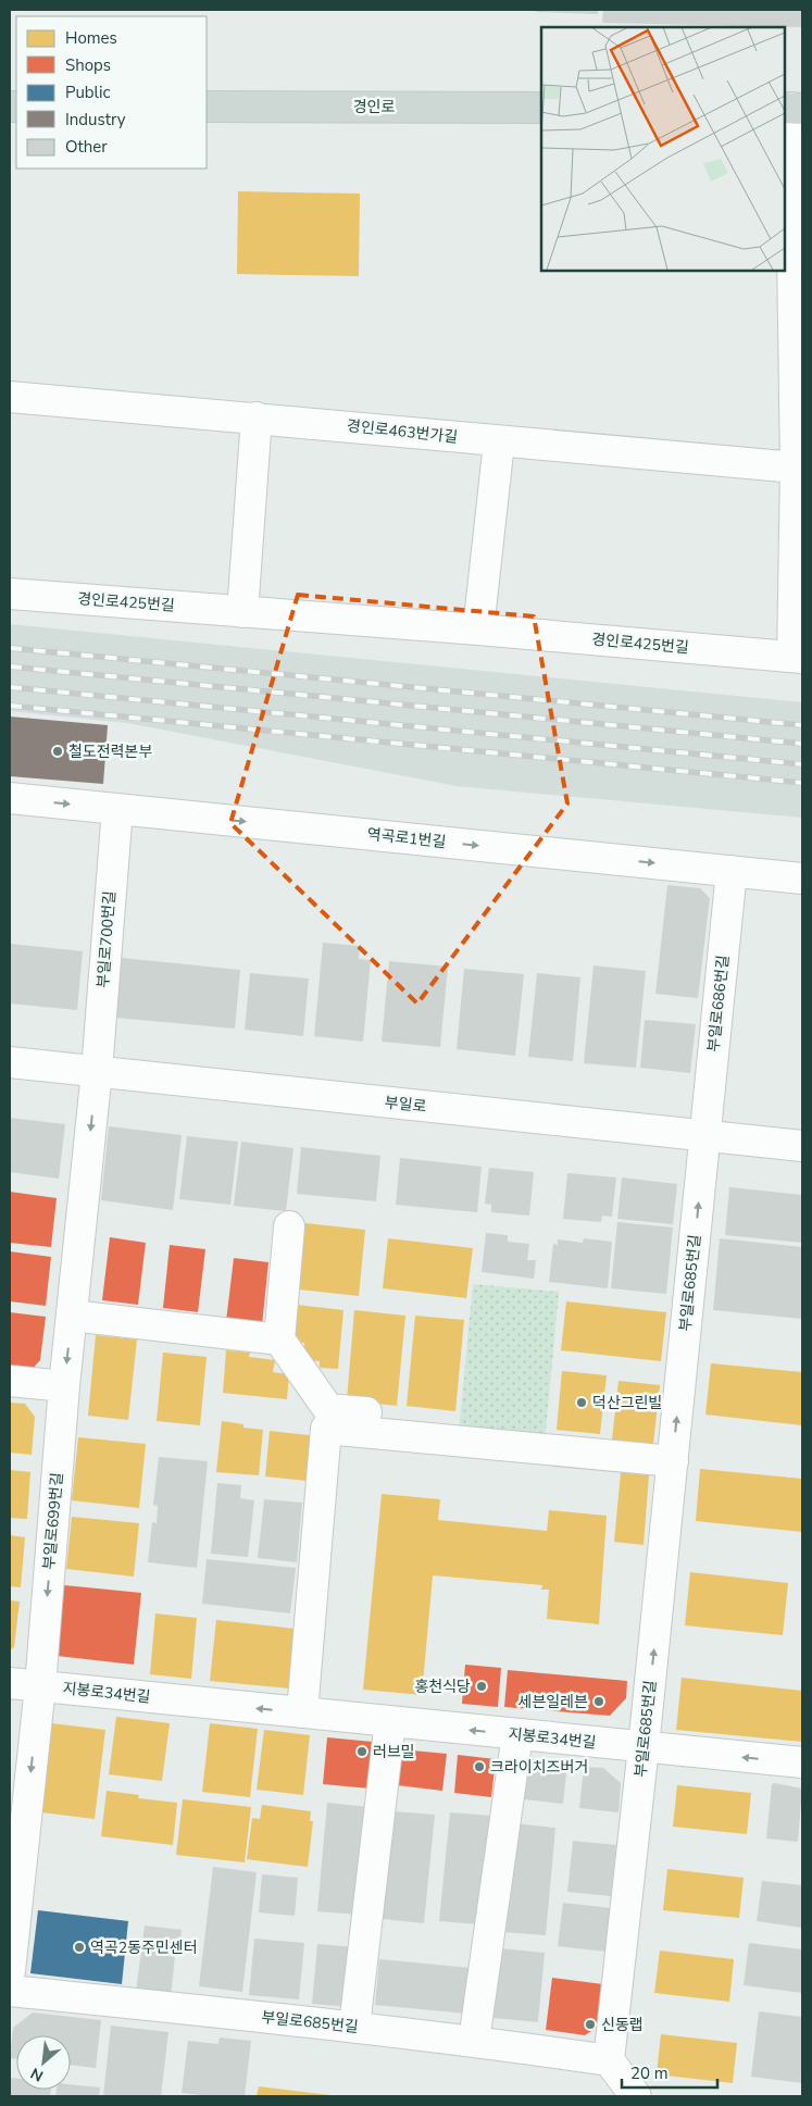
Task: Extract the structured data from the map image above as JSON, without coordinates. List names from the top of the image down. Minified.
{"streets":{"main road":["경인로"],"street":["경인로463번가길","경인로425번길","역곡로1번길","부일로700번길","부일로686번길","부일로","부일로685번길","부일로699번길","지봉로34번길"]},"crossings":[["역곡로1번길","부일로700번길"],["역곡로1번길","부일로686번길"],["부일로700번길","부일로"],["부일로700번길","부일로699번길"],["부일로686번길","부일로"],["부일로686번길","부일로685번길"],["부일로","부일로685번길"],["부일로","부일로699번길"],["부일로685번길","지봉로34번길"],["부일로699번길","지봉로34번길"]],"one_way":["역곡로1번길","부일로685번길","부일로699번길","지봉로34번길"],"places":["철도전력본부","덕산그린빌","홍천식당","세븐일레븐","러브밀","크라이치즈버거","역곡2동주민센터","신동랩"],"legend":["Homes","Shops","Public","Industry","Other"],"scale_bar":"20 m","north":"bottom left"}
